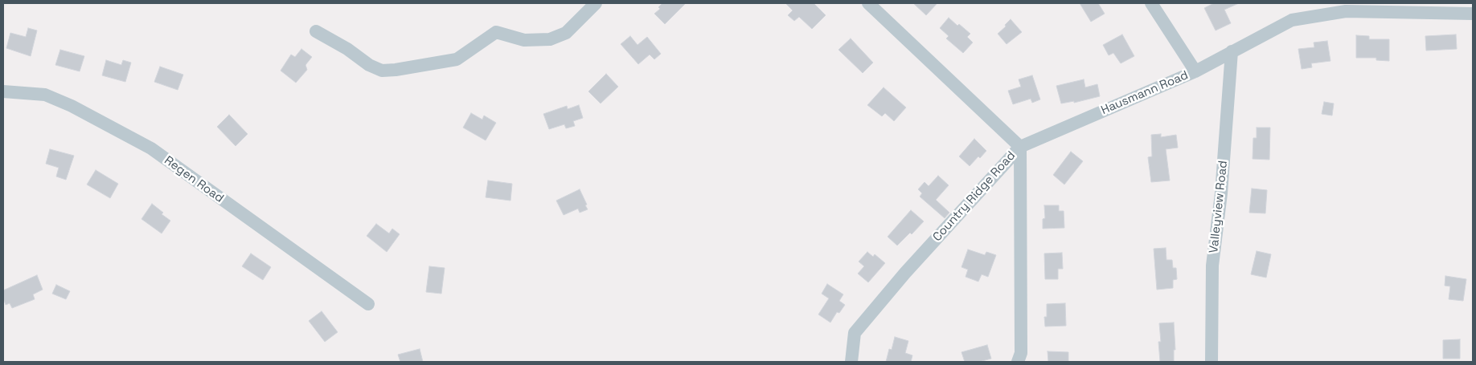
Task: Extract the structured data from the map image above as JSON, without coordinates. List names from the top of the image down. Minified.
{"streets":{"street":["Hausmann Road","Regen Road","Country Ridge Road","Valleyview Road"]},"crossings":[["Hausmann Road","Country Ridge Road"],["Hausmann Road","Valleyview Road"]]}
